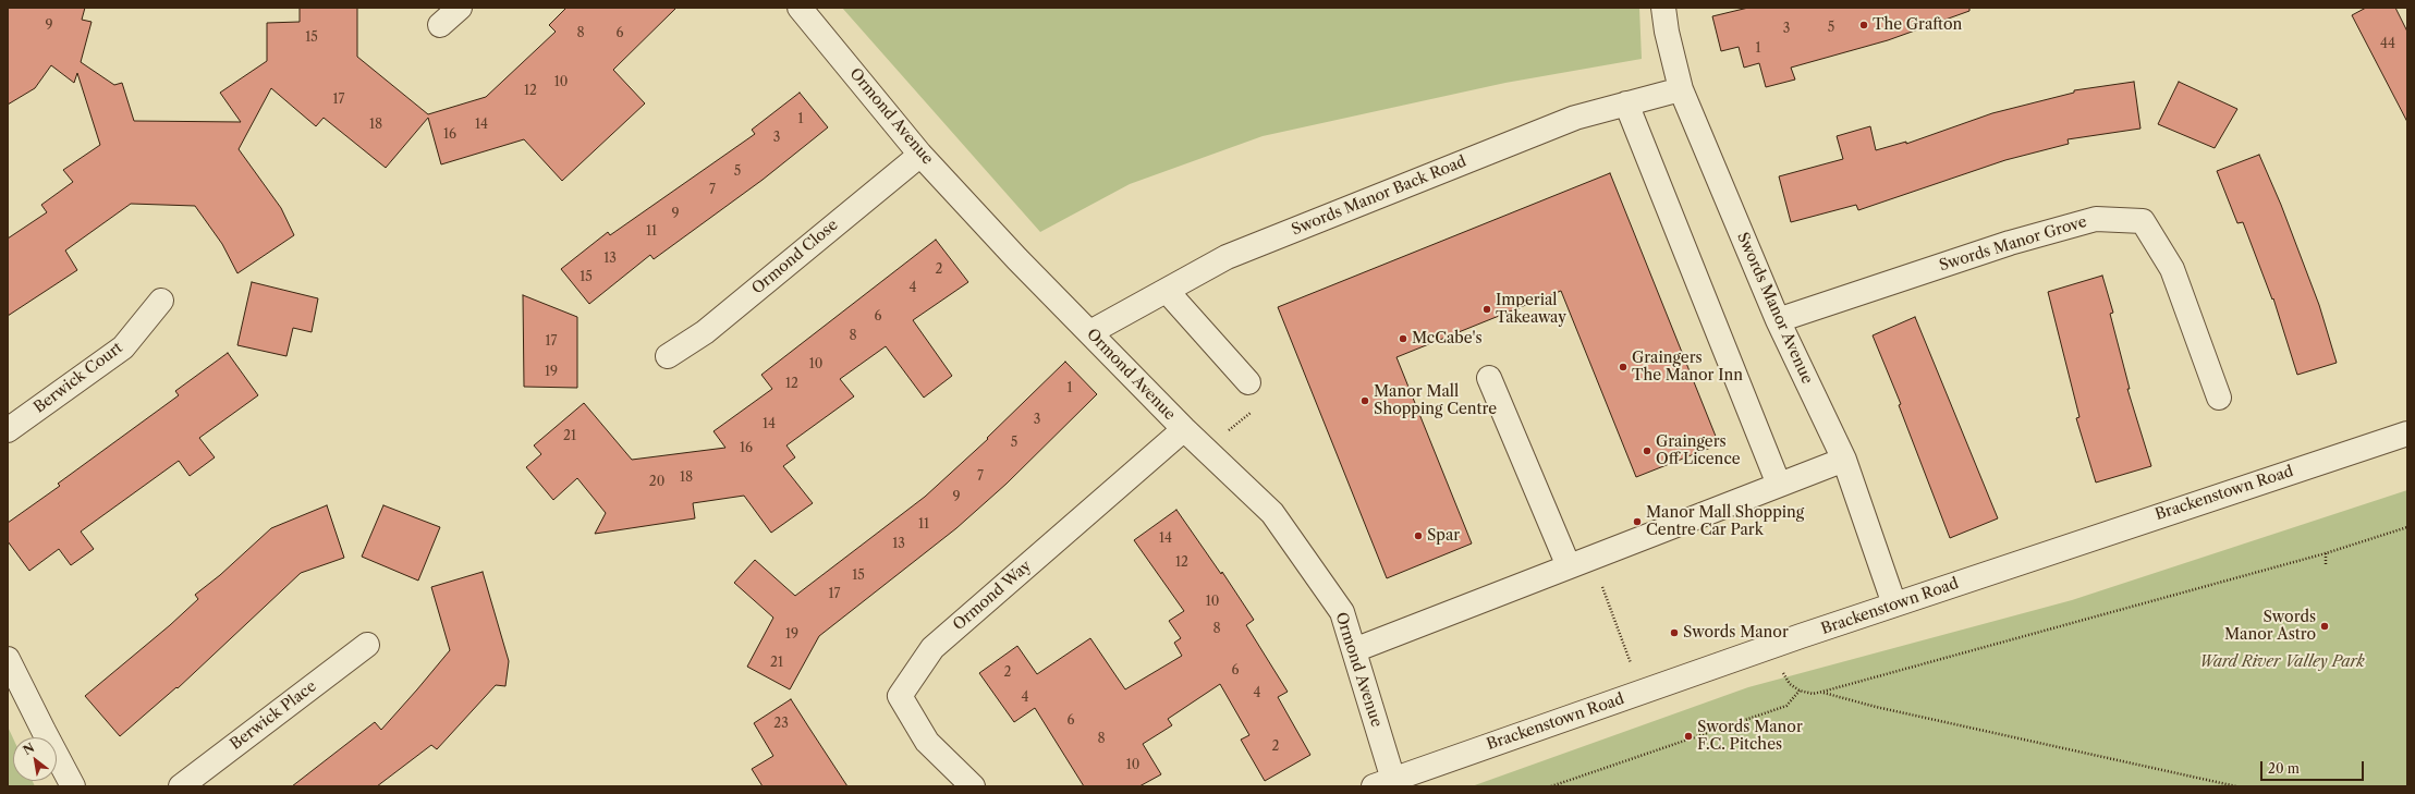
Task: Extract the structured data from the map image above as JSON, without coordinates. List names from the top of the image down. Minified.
{"streets":{"street":["Ormond Avenue","Swords Manor Back Road","Swords Manor Grove","Ormond Close","Swords Manor Avenue","Berwick Court","Brackenstown Road","Ormond Way","Berwick Place"]},"crossings":[["Ormond Avenue","Swords Manor Back Road"],["Ormond Avenue","Ormond Close"],["Ormond Avenue","Brackenstown Road"],["Ormond Avenue","Ormond Way"],["Swords Manor Back Road","Swords Manor Avenue"],["Swords Manor Grove","Swords Manor Avenue"],["Swords Manor Avenue","Brackenstown Road"]],"parks":["Ward River Valley Park"],"places":["The Grafton","Imperial Takeaway","McCabe's","Graingers The Manor Inn","Manor Mall Shopping Centre","Graingers Off Licence","Manor Mall Shopping Centre Car Park","Spar","Swords Manor Astro","Swords Manor","Swords Manor F.C. Pitches"],"house_numbers":["9","5","3","8","6","15","44","1","10","12","17","1","18","14","16","3","5","7","9","11","13","2","15","4","6","8","17","10","19","12","1","3","14","21","5","16","7","18","20","9","11","14","13","12","15","17","10","8","19","21","6","2","4","4","6","23","8","2","10"],"scale_bar":"20 m","north":"top left"}
